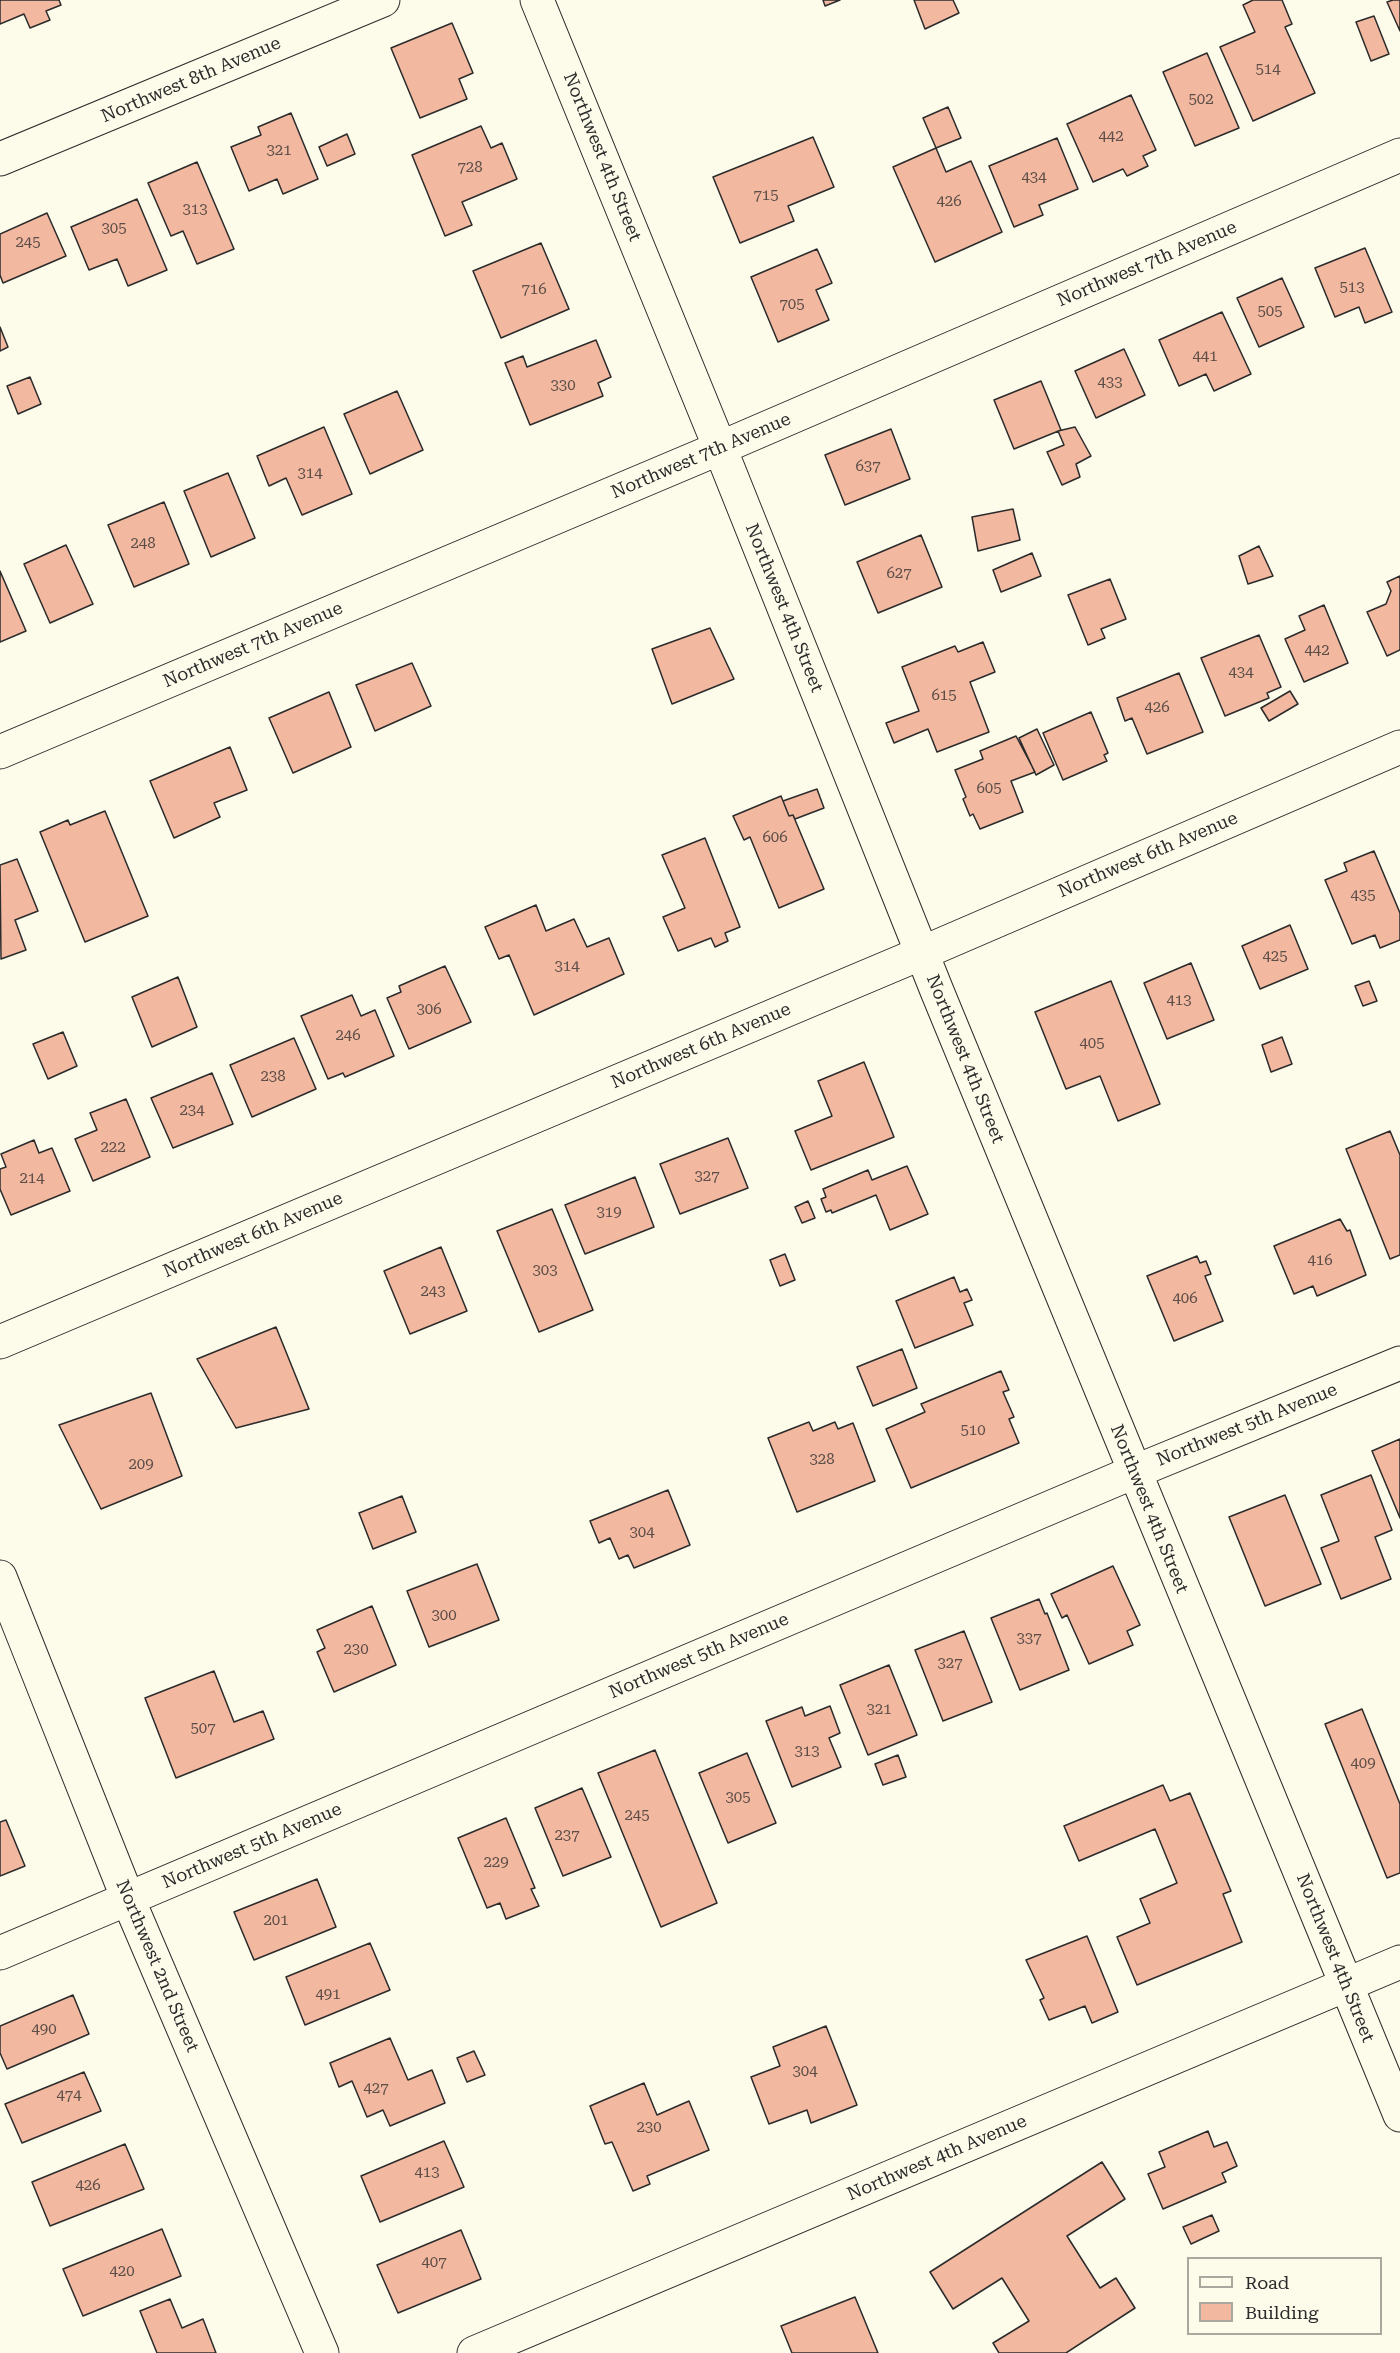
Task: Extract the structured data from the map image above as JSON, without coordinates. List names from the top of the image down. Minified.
{"streets":{"street":["Northwest 8th Avenue","Northwest 4th Street","Northwest 7th Avenue","Northwest 6th Avenue","Northwest 5th Avenue","Northwest 2nd Street","Northwest 4th Avenue"]},"crossings":[["Northwest 4th Street","Northwest 7th Avenue"],["Northwest 4th Street","Northwest 6th Avenue"],["Northwest 4th Street","Northwest 5th Avenue"],["Northwest 4th Street","Northwest 4th Avenue"],["Northwest 5th Avenue","Northwest 2nd Street"]],"house_numbers":["514","502","442","321","728","434","715","426","313","305","245","513","716","705","505","441","433","330","637","314","248","627","442","434","615","426","605","606","435","425","314","413","306","246","405","238","234","222","327","214","319","416","303","243","406","510","328","209","304","300","337","230","327","321","507","313","409","305","245","237","229","201","491","490","304","427","474","230","413","426","407","420"],"legend":["Road","Building"]}
